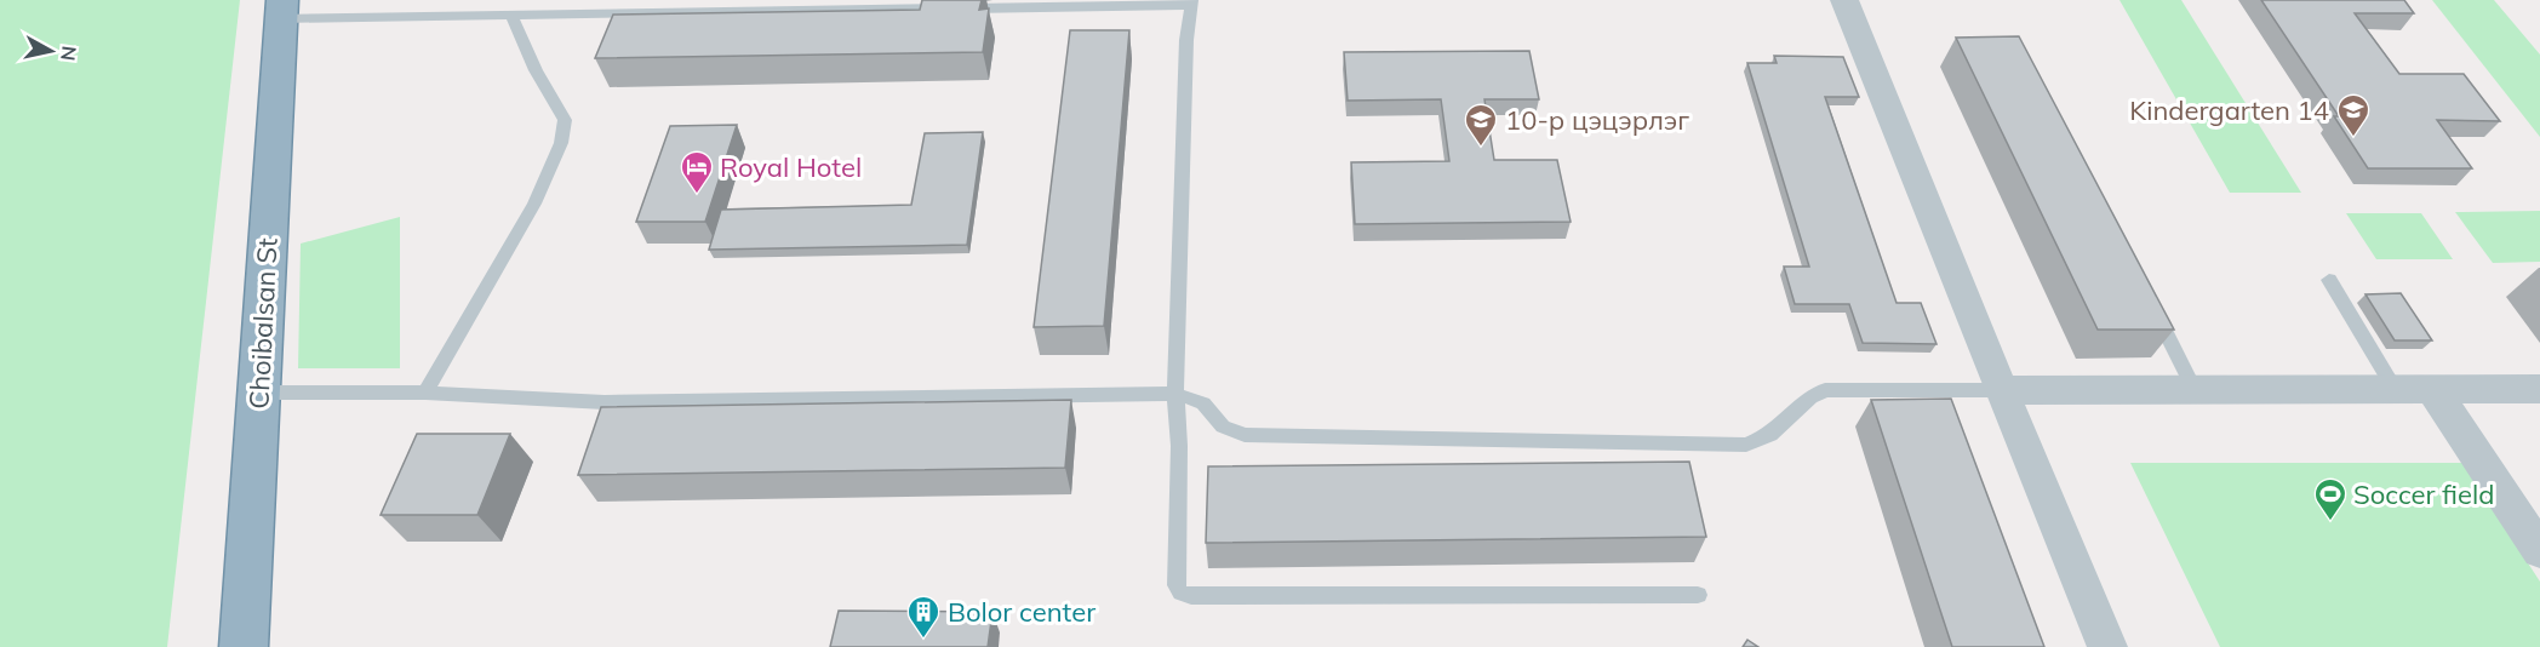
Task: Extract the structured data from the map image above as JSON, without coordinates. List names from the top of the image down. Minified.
{"streets":{"highway":["Choibalsan St"]},"places":{"school or university":["Kindergarten 14","10-р цэцэрлэг"],"hotel":["Royal Hotel"],"sports":["Soccer field"],"building":["Bolor center"]},"north":"right"}
